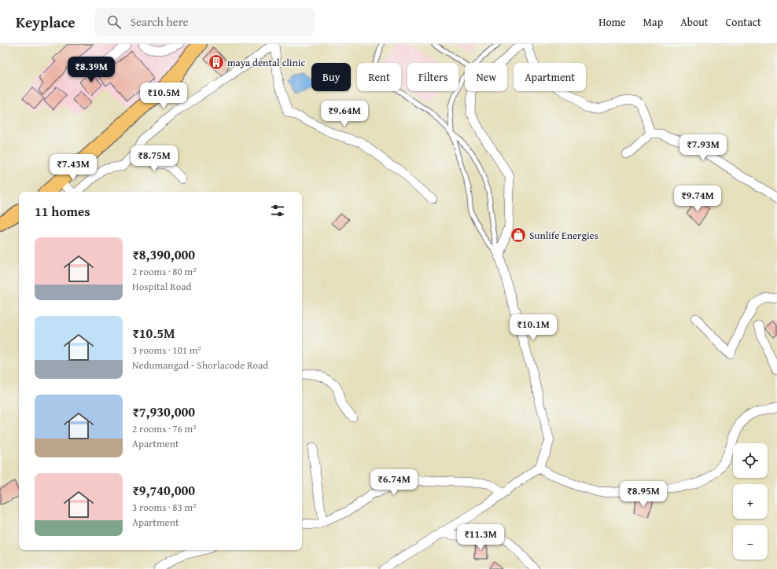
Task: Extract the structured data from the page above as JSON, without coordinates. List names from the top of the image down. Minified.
{"places":{"building":["maya dental clinic"],"shop":["Sunlife Energies"]},"page":{"header":"Keyplace","search":"Search here","nav":["Home","Map","About","Contact"],"price":["₹8.39M","₹10.5M","₹9.64M","₹7.93M","₹8.75M","₹7.43M","₹9.74M","₹10.1M","₹6.74M","₹8.95M","₹11.3M"],"chip":["Buy","Rent","Filters","New","Apartment"],"heading":"11 homes","list":[{"name":"₹8,390,000","note":"2 rooms · 80 m² · Hospital Road"},{"name":"₹10.5M","note":"3 rooms · 101 m² · Nedumangad - Shorlacode Road"},{"name":"₹7,930,000","note":"2 rooms · 76 m² · Apartment"},{"name":"₹9,740,000","note":"3 rooms · 83 m² · Apartment"}],"map_buttons":["+","−"]}}
